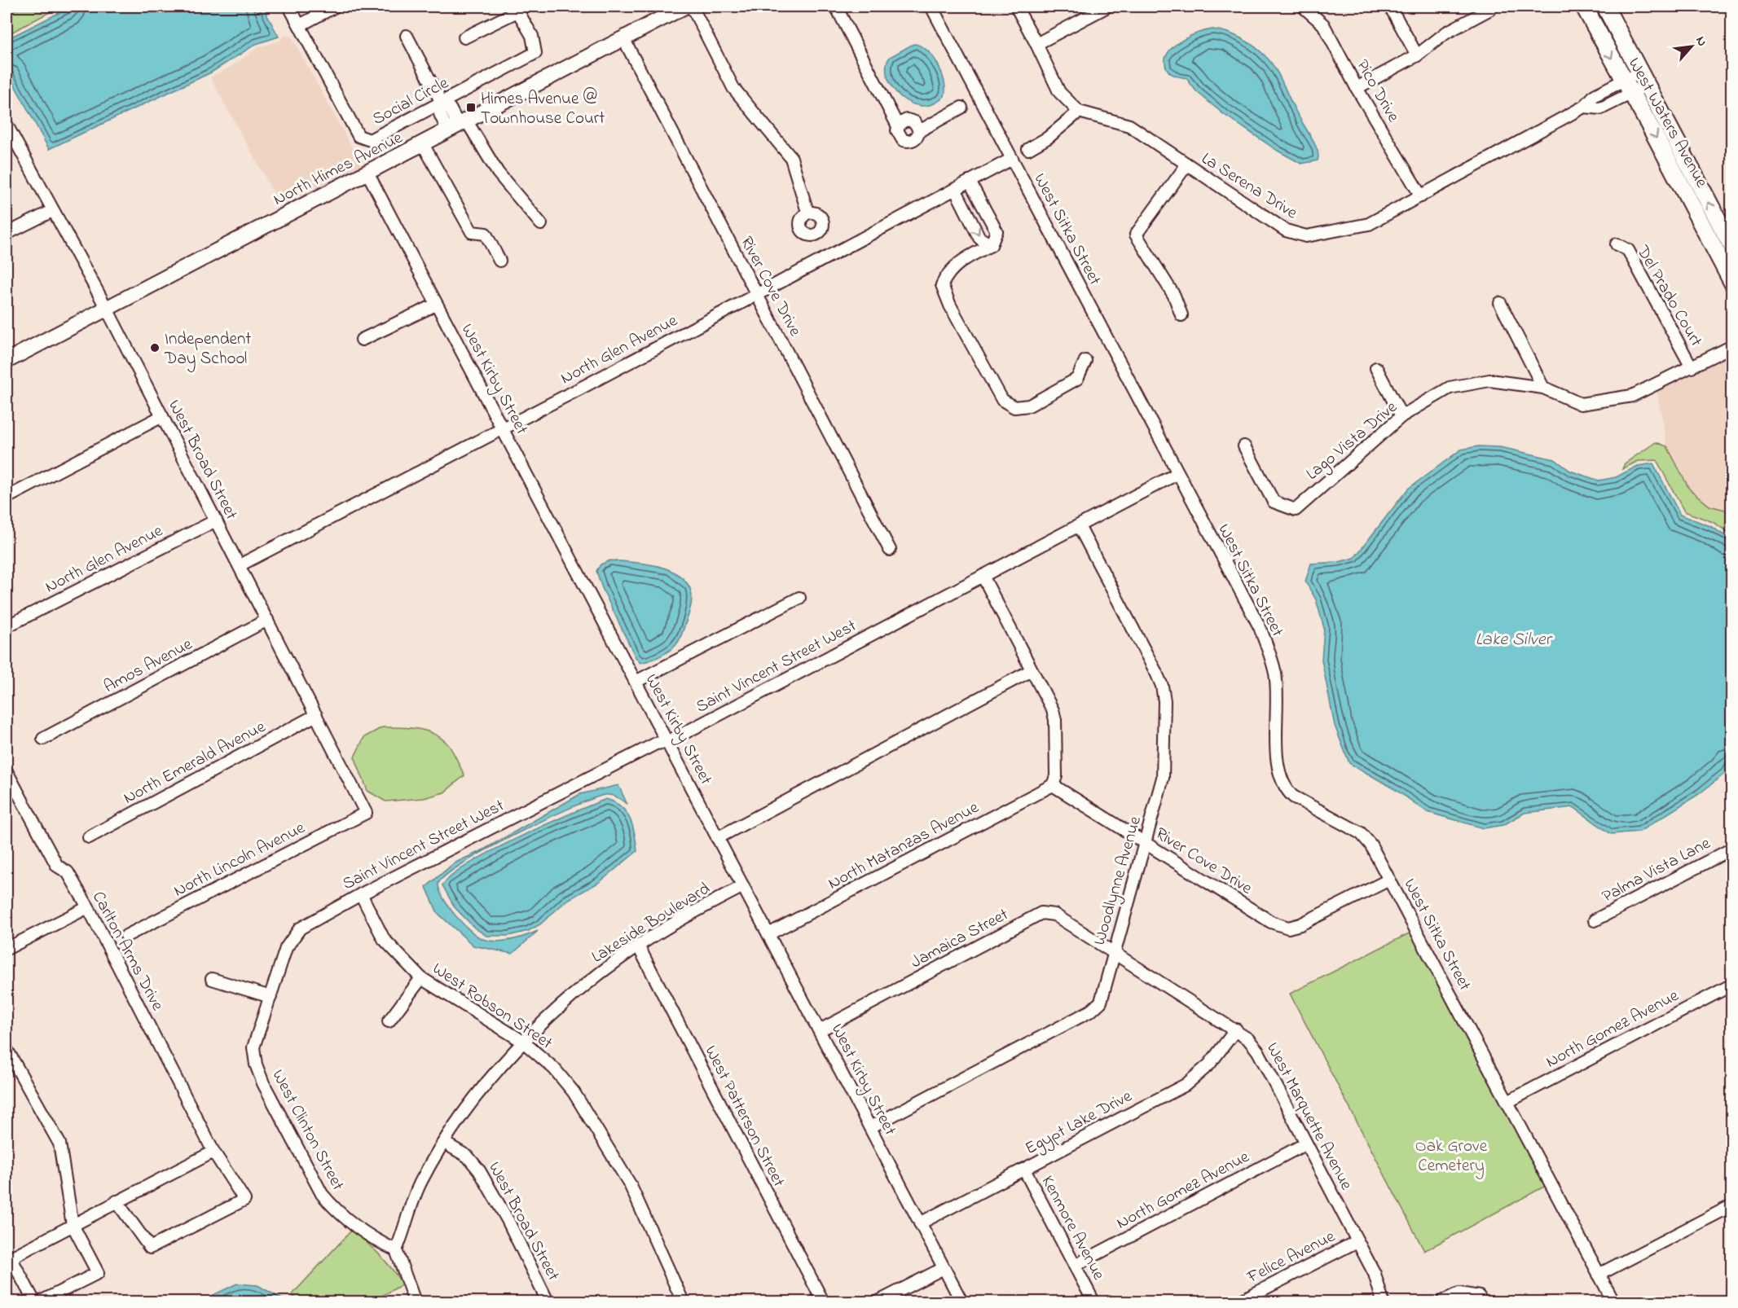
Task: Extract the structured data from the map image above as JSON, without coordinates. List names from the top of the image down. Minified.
{"streets":{"main road":["West Waters Avenue"],"street":["Pico Drive","Social Circle","North Himes Avenue","La Serena Drive","West Sitka Street","River Cove Drive","Del Prado Court","North Glen Avenue","West Kirby Street","Lago Vista Drive","West Broad Street","Amos Avenue","Saint Vincent Street West","North Emerald Avenue","North Matanzas Avenue","North Lincoln Avenue","Palma Vista Lane","Woodlynne Avenue","Lakeside Boulevard","Jamaica Street","Carlton Arms Drive","West Robson Street","North Gomez Avenue","West Patterson Street","West Marquette Avenue","Egypt Lake Drive","West Clinton Street","Kenmore Avenue","Felice Avenue"]},"crossings":[["Pico Drive","La Serena Drive"],["West Waters Avenue","La Serena Drive"],["North Himes Avenue","River Cove Drive"],["North Himes Avenue","West Kirby Street"],["North Himes Avenue","West Broad Street"],["West Sitka Street","River Cove Drive"],["West Sitka Street","North Glen Avenue"],["West Sitka Street","Saint Vincent Street West"],["West Sitka Street","North Gomez Avenue"],["River Cove Drive","North Glen Avenue"],["River Cove Drive","North Matanzas Avenue"],["River Cove Drive","Woodlynne Avenue"],["Del Prado Court","Lago Vista Drive"],["North Glen Avenue","West Kirby Street"],["North Glen Avenue","West Broad Street"],["West Kirby Street","Saint Vincent Street West"],["West Kirby Street","North Matanzas Avenue"],["West Kirby Street","Woodlynne Avenue"],["West Kirby Street","Lakeside Boulevard"],["West Kirby Street","Jamaica Street"],["West Kirby Street","Egypt Lake Drive"],["West Broad Street","Amos Avenue"],["West Broad Street","North Emerald Avenue"],["West Broad Street","North Lincoln Avenue"],["West Broad Street","Lakeside Boulevard"],["Saint Vincent Street West","Woodlynne Avenue"],["Saint Vincent Street West","West Robson Street"],["Saint Vincent Street West","West Clinton Street"],["Woodlynne Avenue","Jamaica Street"],["Woodlynne Avenue","West Marquette Avenue"],["Lakeside Boulevard","West Robson Street"],["Lakeside Boulevard","West Patterson Street"],["Lakeside Boulevard","West Clinton Street"],["Jamaica Street","West Marquette Avenue"],["North Gomez Avenue","West Marquette Avenue"],["North Gomez Avenue","Kenmore Avenue"],["West Marquette Avenue","Egypt Lake Drive"],["West Marquette Avenue","Felice Avenue"],["Egypt Lake Drive","Kenmore Avenue"]],"water":["Lake Silver"],"parks":["Oak Grove Cemetery"],"places":{"transit":["Himes Avenue @ Townhouse Court"],"other":["Independent Day School"]},"north":"top right"}
